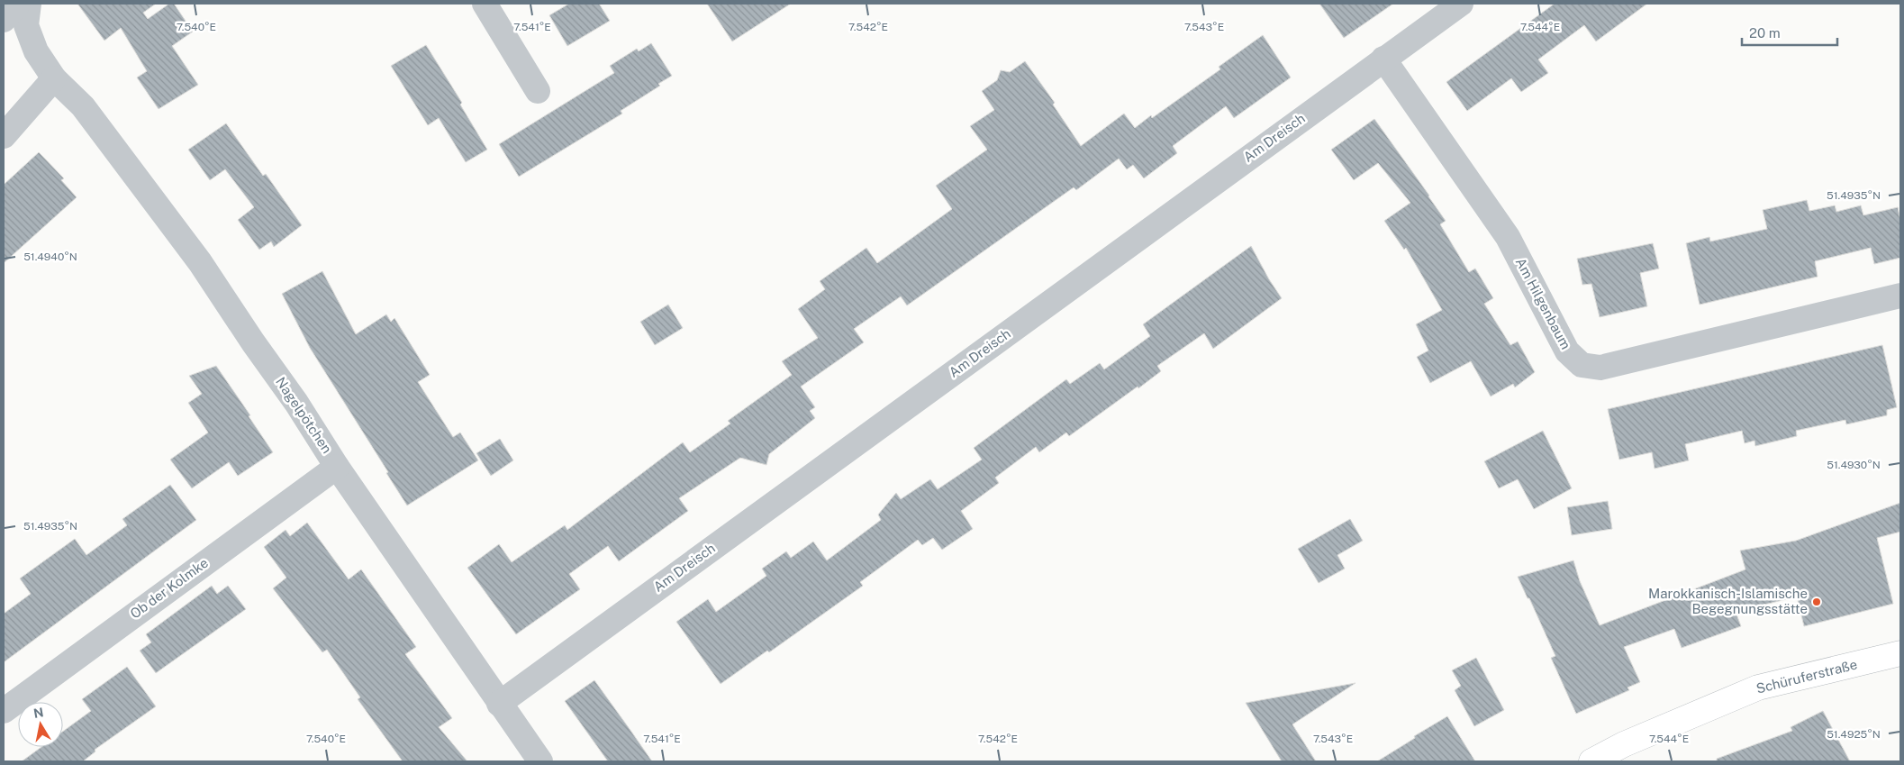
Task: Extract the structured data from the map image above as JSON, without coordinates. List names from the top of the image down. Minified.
{"streets":{"main road":["Schüruferstraße"],"street":["Am Dreisch","Am Hilgenbaum","Nagelpötchen","Ob der Kolmke"]},"crossings":[["Am Dreisch","Am Hilgenbaum"],["Am Dreisch","Nagelpötchen"],["Nagelpötchen","Ob der Kolmke"]],"places":["Marokkanisch-Islamische Begegnungsstätte"],"scale_bar":"20 m","north":"top","coordinates":["7.540°E","7.541°E","7.542°E","7.543°E","7.544°E","51.4935°N","51.4940°N","51.4930°N","51.4925°N"]}
